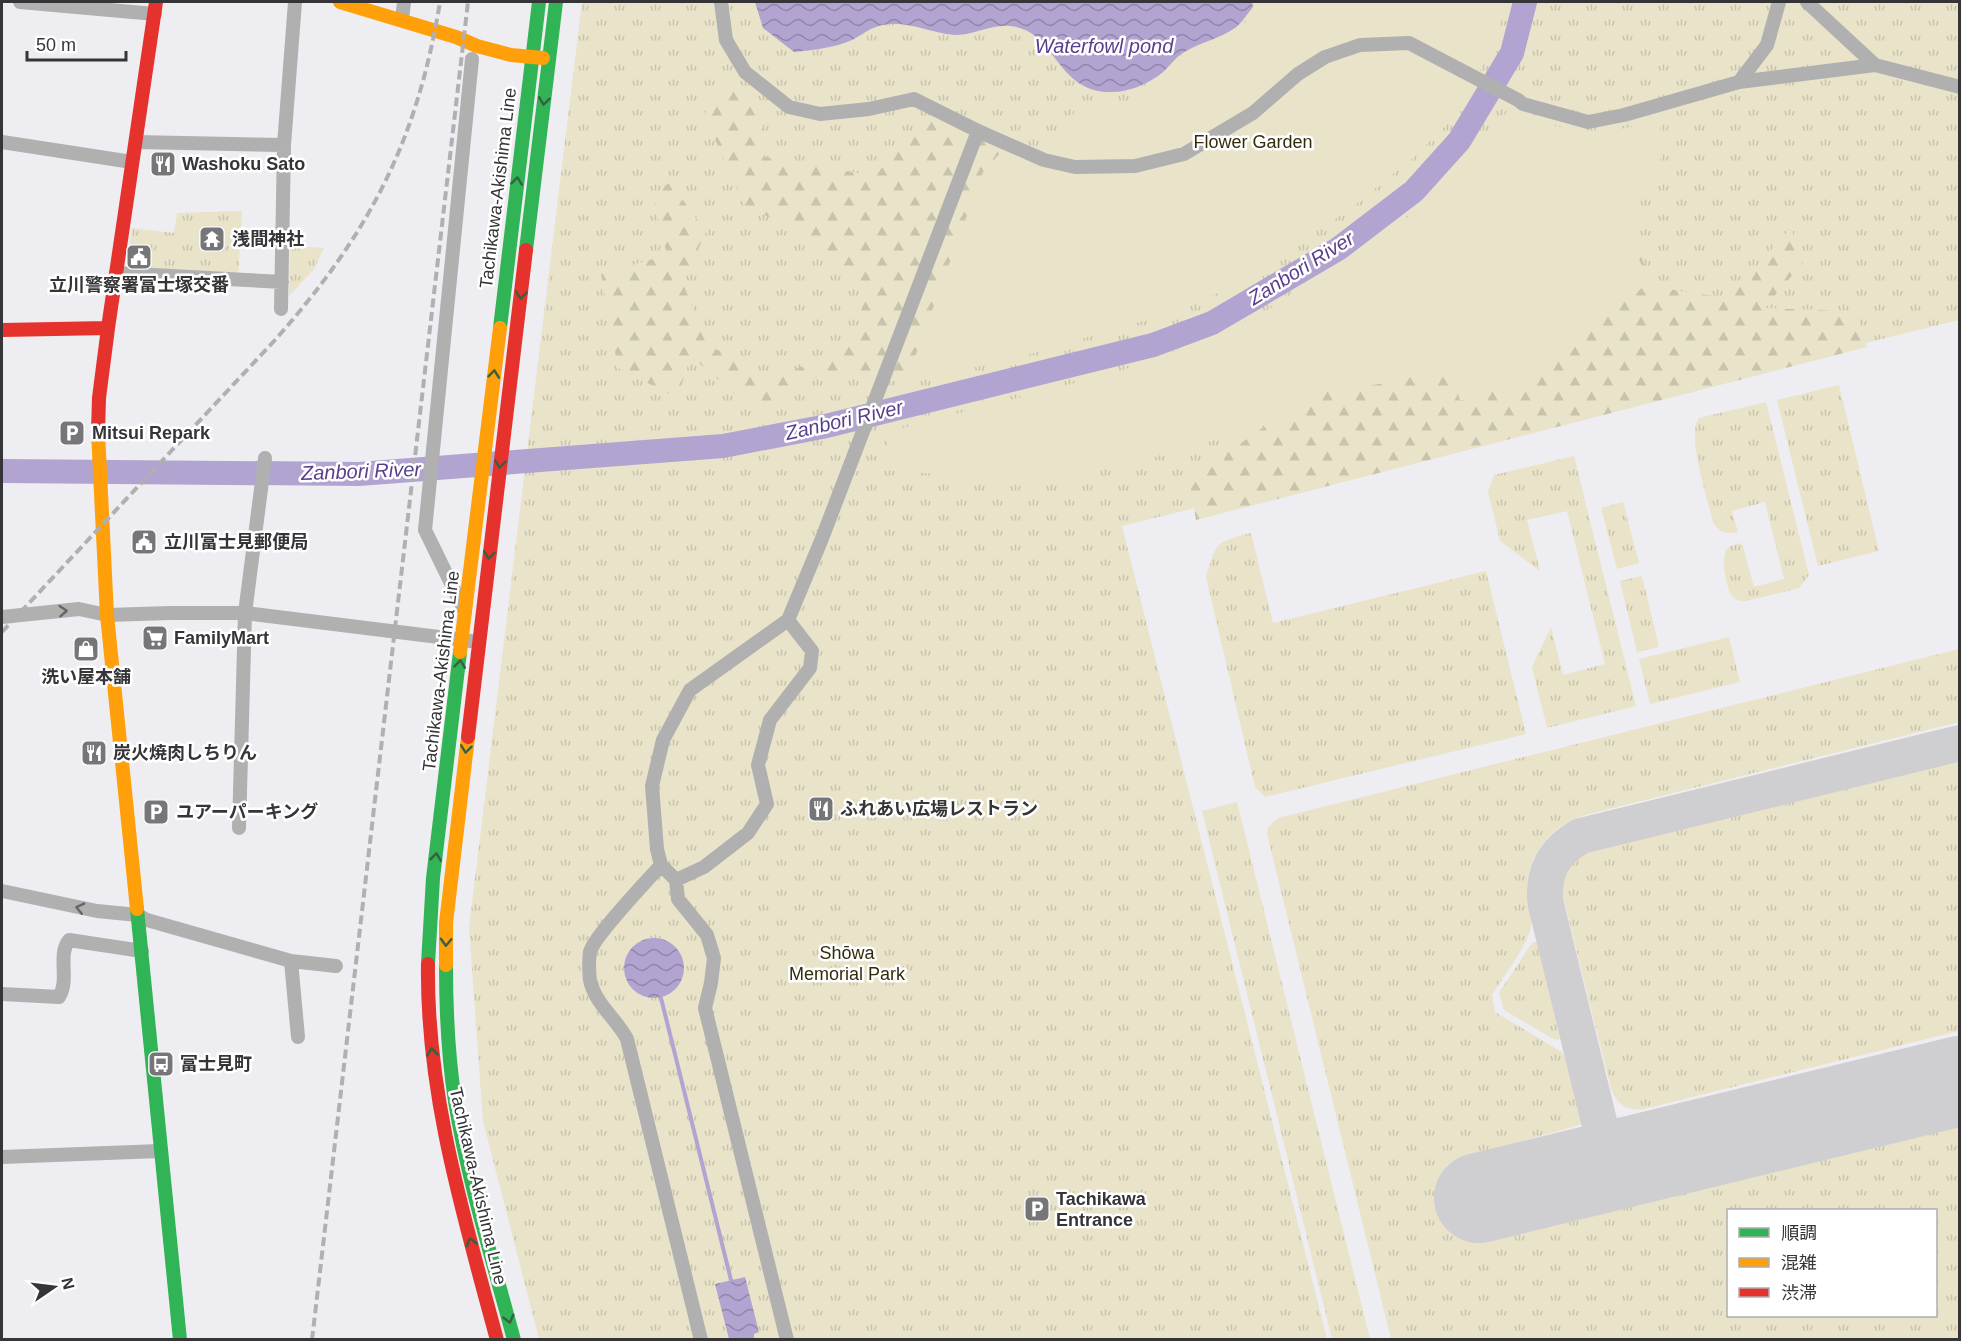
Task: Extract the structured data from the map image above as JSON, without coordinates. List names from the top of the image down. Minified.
{"streets":{"main road":["Tachikawa-Akishima Line"]},"water":["Waterfowl pond","Zanbori River"],"parks":["Flower Garden","Shōwa Memorial Park"],"places":{"restaurant":["Washoku Sato","炭火焼肉しちりん","ふれあい広場レストラン"],"temple":["浅間神社"],"public building":["立川警察署富士塚交番","立川富士見郵便局"],"parking":["Mitsui Repark","ユアーパーキング","Tachikawa Entrance"],"supermarket":["FamilyMart"],"shop":["洗い屋本舗"],"bus stop":["富士見町"]},"legend":["順調","混雑","渋滞"],"scale_bar":"50 m","north":"right"}
